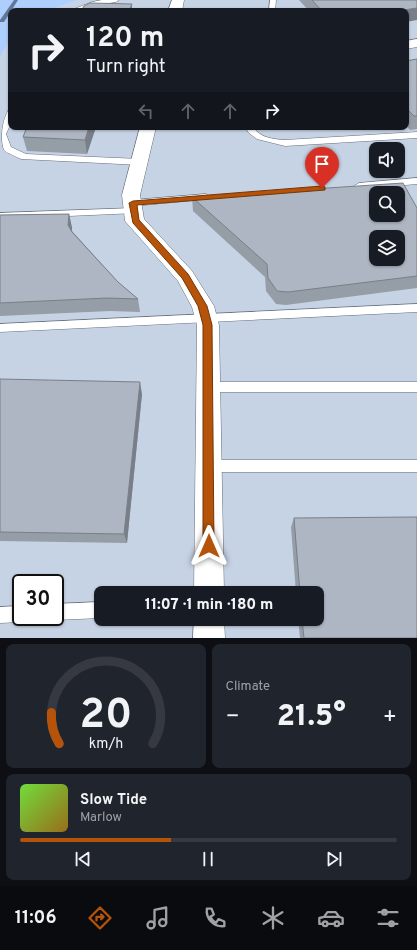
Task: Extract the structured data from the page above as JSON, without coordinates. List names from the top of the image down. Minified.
{"page":{"turn":["120 m","Turn right"],"limit":"30","trip":"11:07 · 1 min · 180 m","tile":"Climate","heat":["−","21.5°","+"],"song":["Slow Tide","Marlow"],"tabs":"11:06","gauge":["20","km/h"]}}
